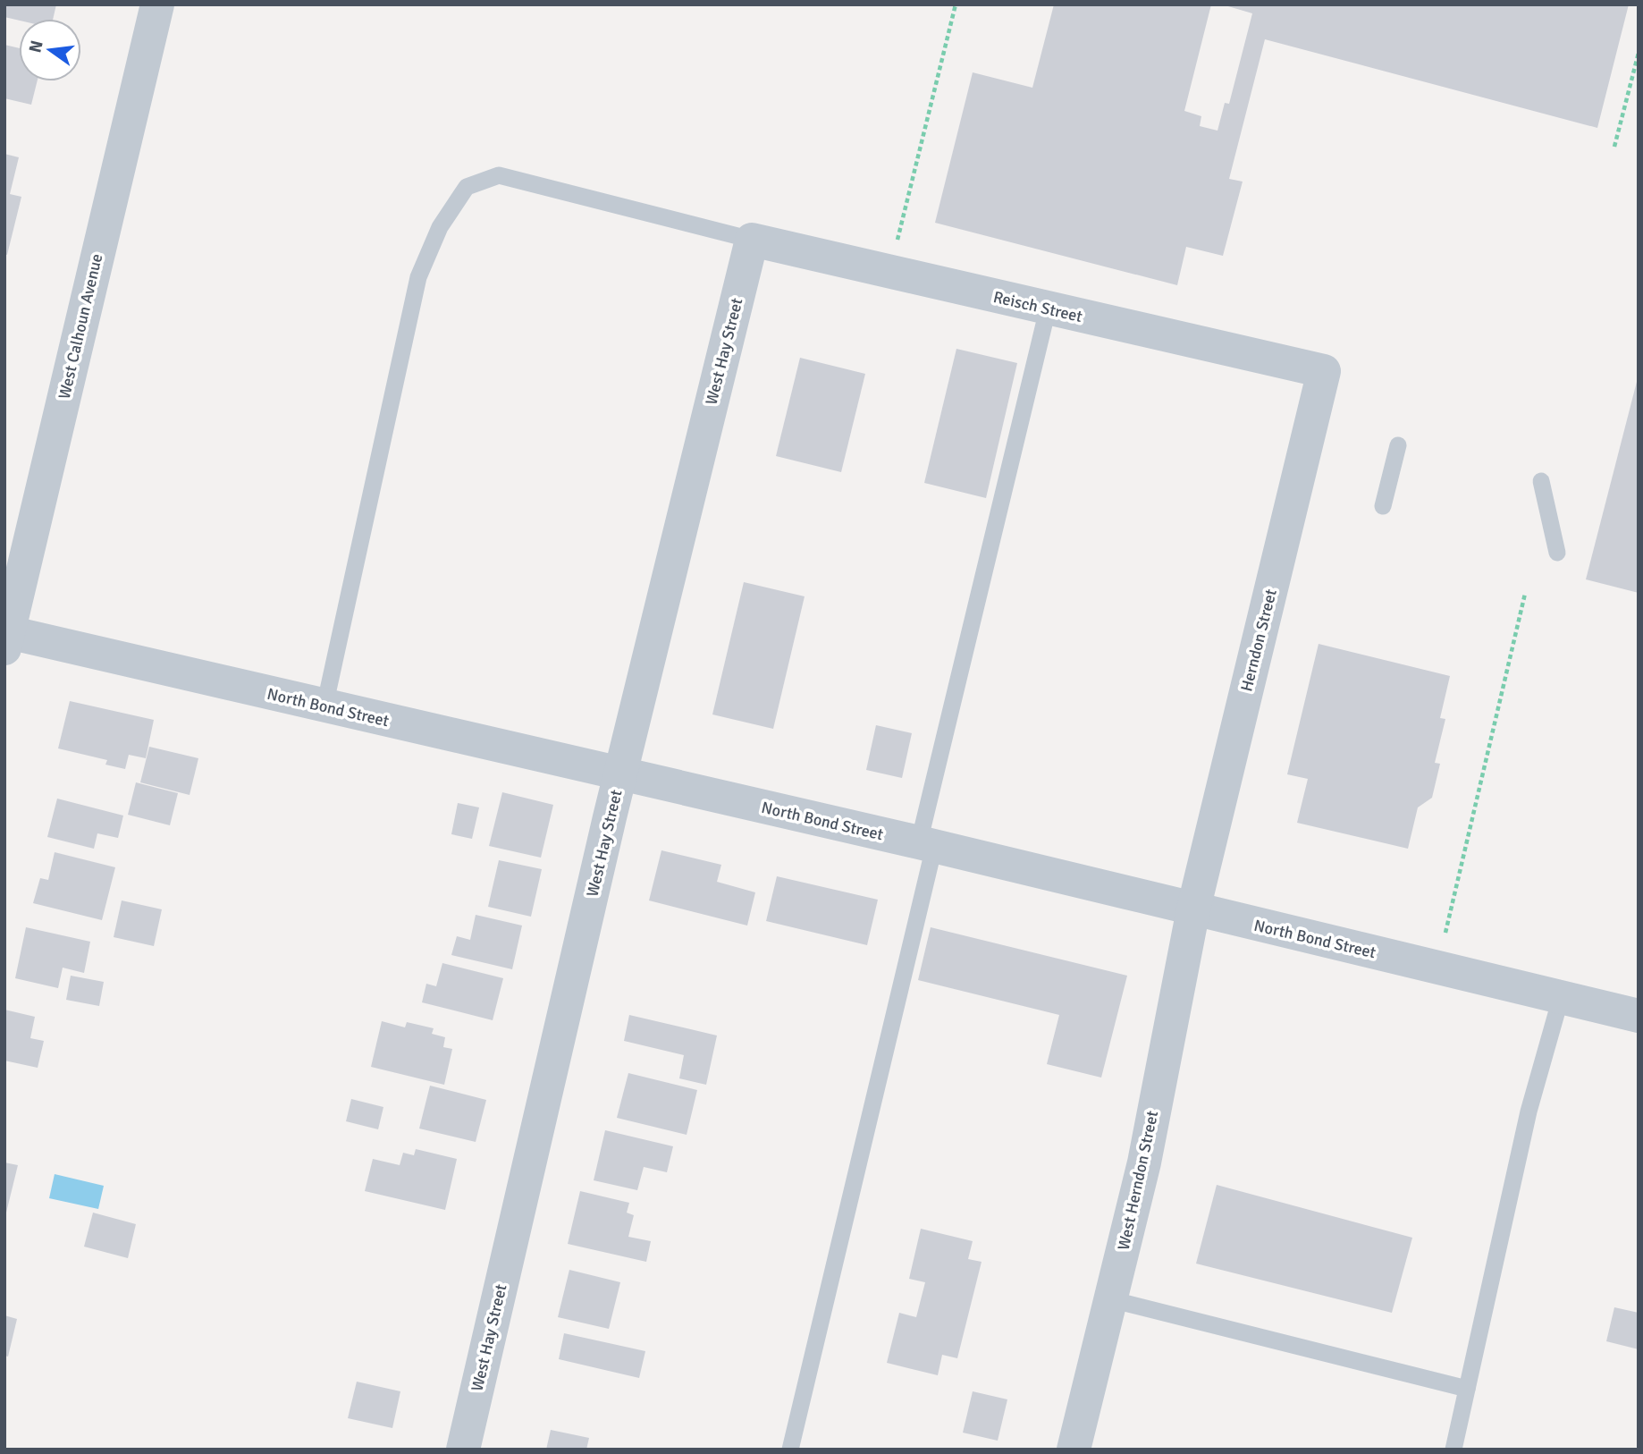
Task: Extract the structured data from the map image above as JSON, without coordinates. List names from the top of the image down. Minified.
{"streets":{"street":["Reisch Street","West Calhoun Avenue","West Hay Street","Herndon Street","North Bond Street","West Herndon Street"]},"crossings":[["Reisch Street","West Hay Street"],["Reisch Street","Herndon Street"],["West Calhoun Avenue","North Bond Street"],["West Hay Street","North Bond Street"],["Herndon Street","North Bond Street"],["Herndon Street","West Herndon Street"],["North Bond Street","West Herndon Street"]],"north":"left"}
